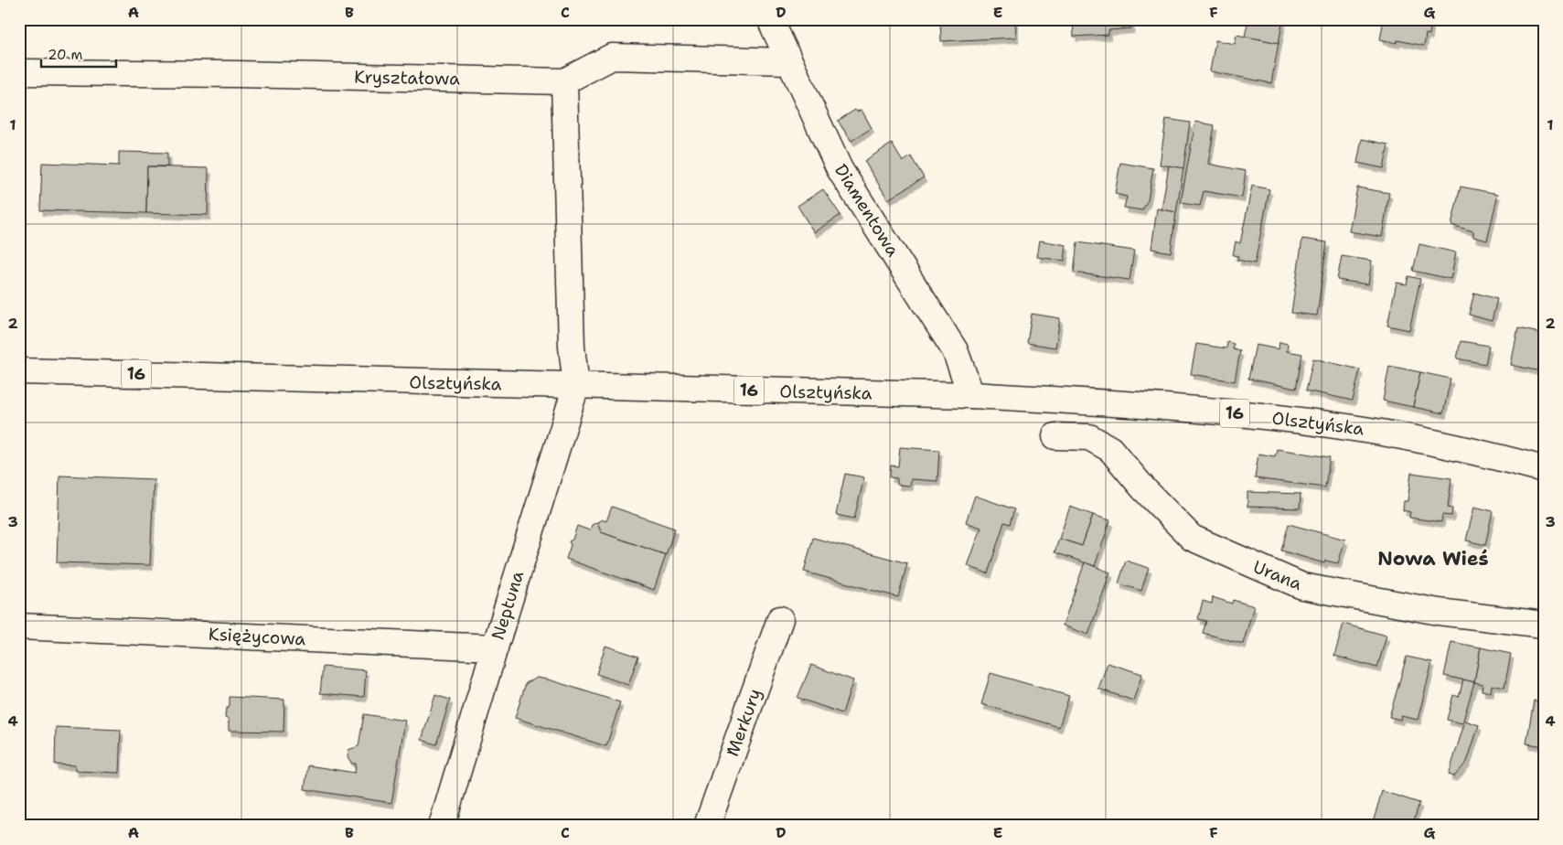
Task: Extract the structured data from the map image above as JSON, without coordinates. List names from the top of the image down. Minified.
{"streets":{"street":["Kryształowa","Diamentowa","16","Olsztyńska","Urana","Neptuna","Księżycowa","Merkury"]},"crossings":[["Kryształowa","Diamentowa"],["Diamentowa","Olsztyńska"],["Olsztyńska","Neptuna"],["Neptuna","Księżycowa"]],"districts":["Nowa Wieś"],"scale_bar":"20 m","grid":{"columns":["A","B","C","D","E","F","G"],"rows":["1","2","3","4"]}}
